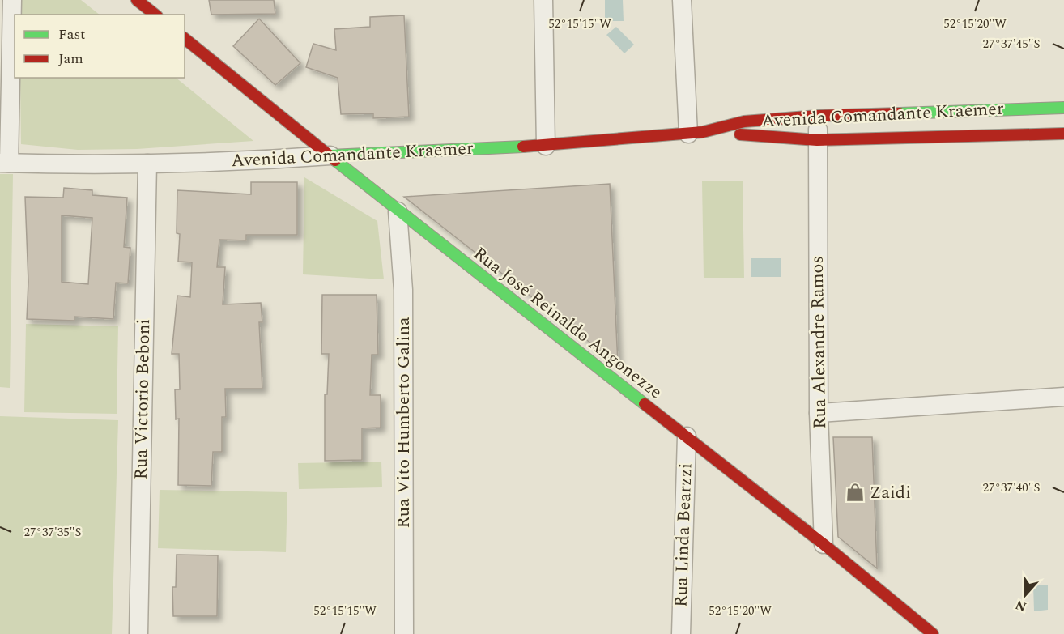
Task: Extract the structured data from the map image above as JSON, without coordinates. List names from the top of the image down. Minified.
{"streets":{"main road":["Avenida Comandante Kraemer","Rua José Reinaldo Angonezze"],"street":["Rua Alexandre Ramos","Rua Victorio Beboni","Rua Vito Humberto Galina","Rua Linda Bearzzi"]},"crossings":[["Avenida Comandante Kraemer","Rua José Reinaldo Angonezze"],["Avenida Comandante Kraemer","Rua Alexandre Ramos"],["Avenida Comandante Kraemer","Rua Victorio Beboni"],["Rua José Reinaldo Angonezze","Rua Alexandre Ramos"],["Rua José Reinaldo Angonezze","Rua Vito Humberto Galina"],["Rua José Reinaldo Angonezze","Rua Linda Bearzzi"]],"places":{"shop":["Zaidi"]},"legend":["Fast","Jam"],"north":"bottom","coordinates":["52°15'20\"W","52°15'15\"W","27°37'45\"S","27°37'40\"S","27°37'35\"S"]}
